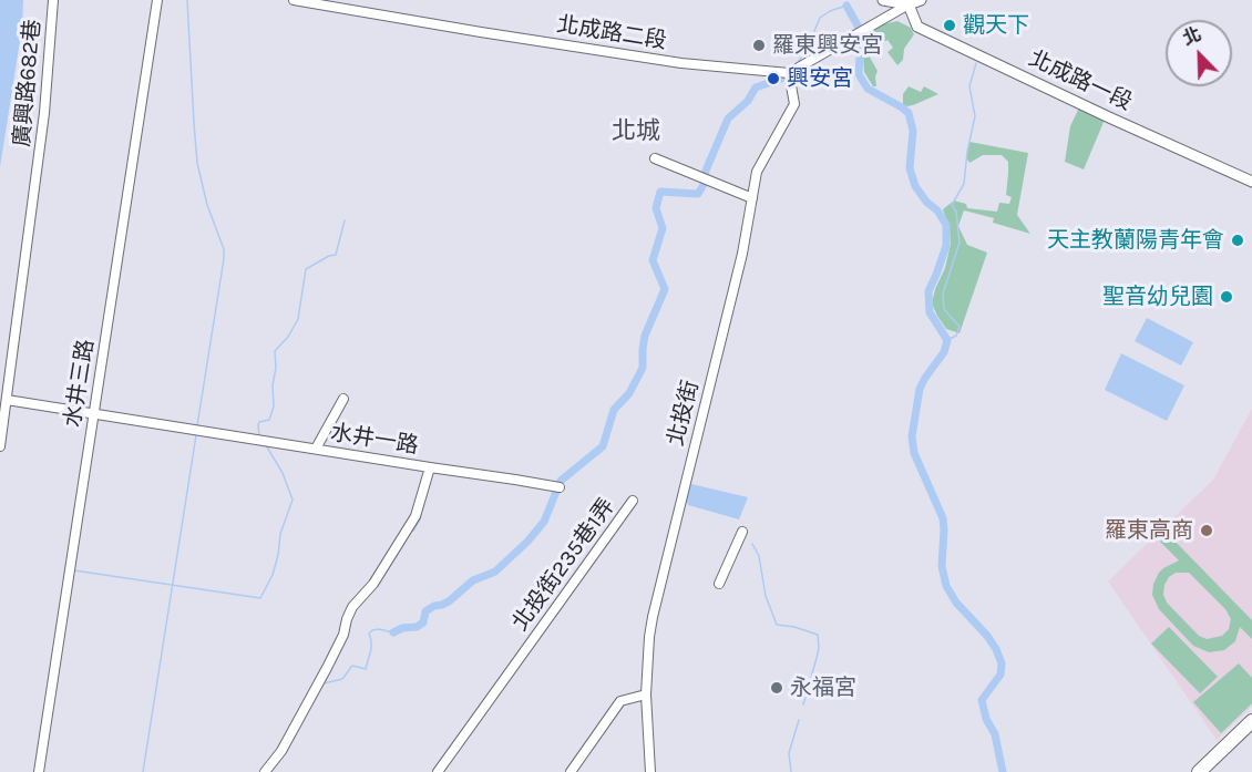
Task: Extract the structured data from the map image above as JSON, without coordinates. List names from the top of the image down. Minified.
{"streets":{"street":["北成路二段","北成路一段","廣興路682巷","水井三路","北投街","水井一路","北投街235巷1弄"]},"crossings":[["北成路二段","北投街"],["廣興路682巷","水井一路"],["水井三路","水井一路"]],"districts":["北城"],"places":["觀天下","羅東興安宮","興安宮","天主教蘭陽青年會","聖音幼兒園","羅東高商","永福宮"],"north":"top left"}
